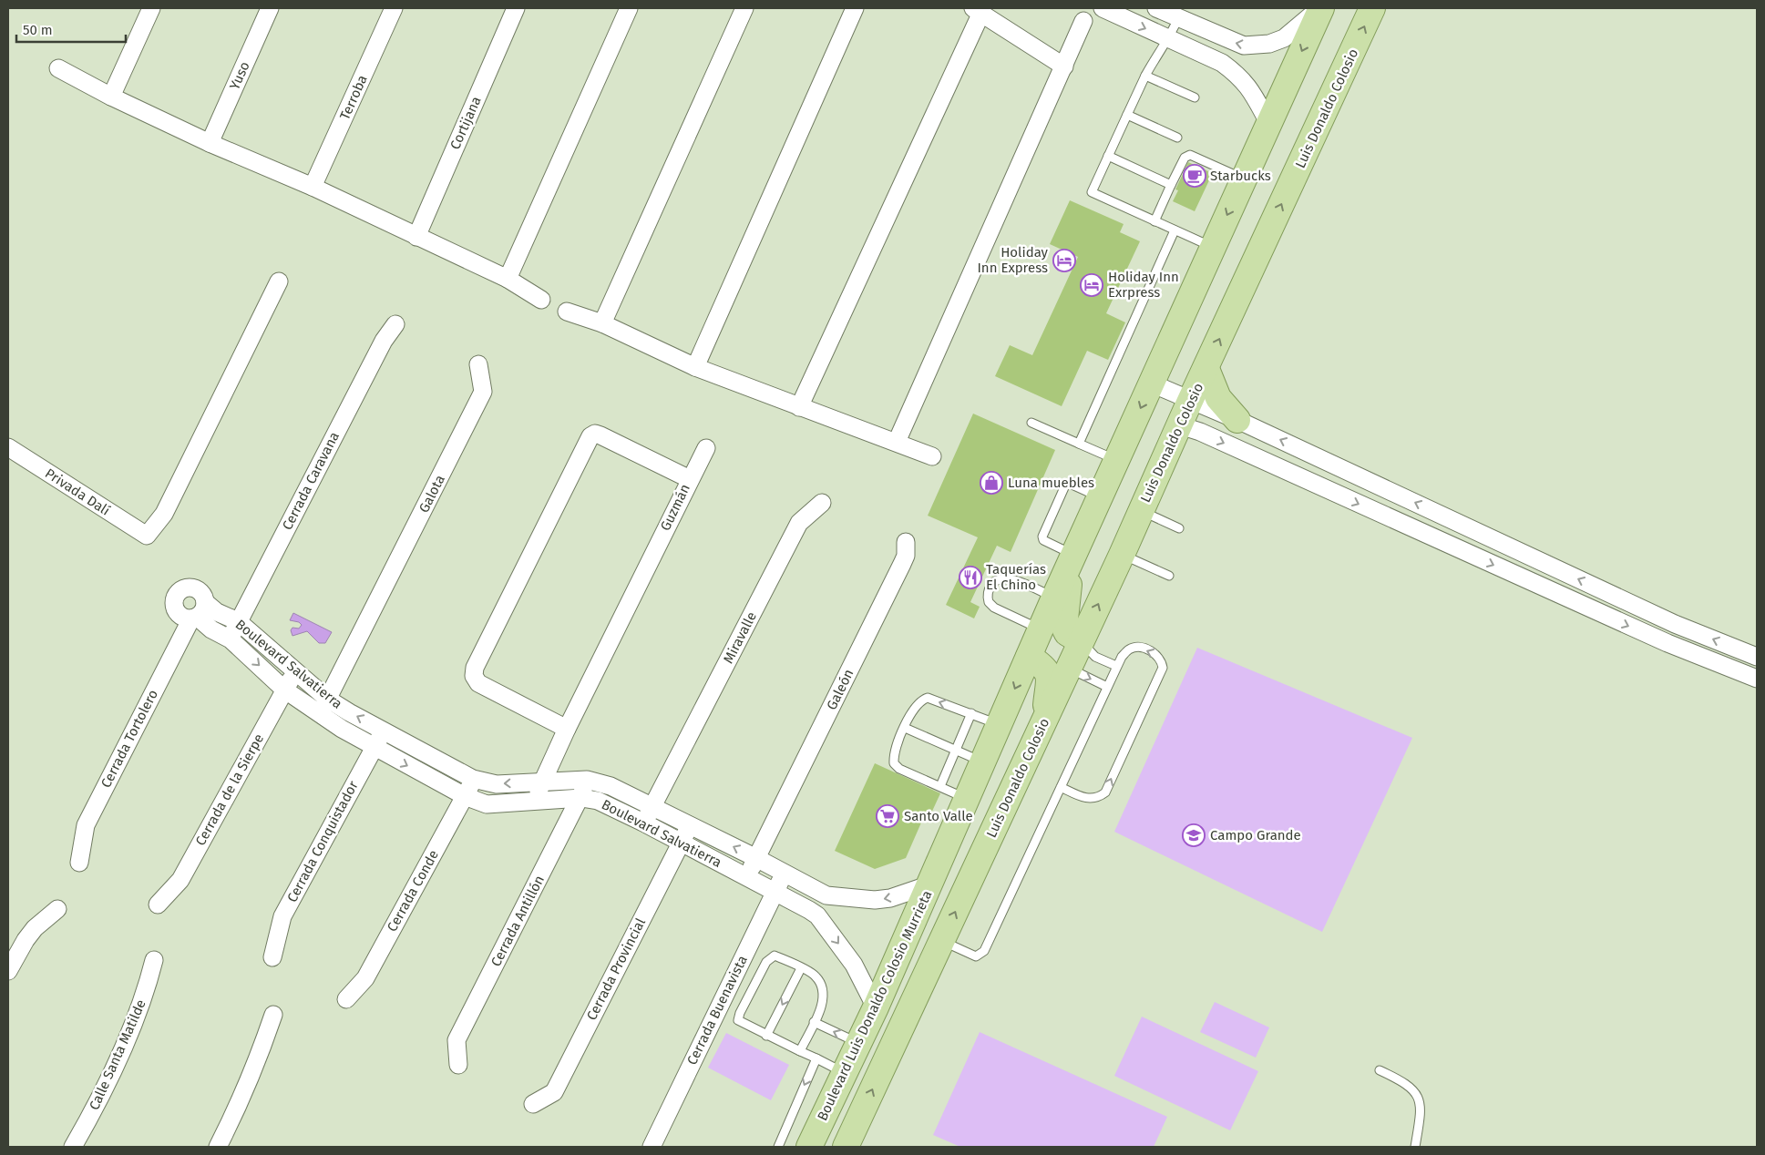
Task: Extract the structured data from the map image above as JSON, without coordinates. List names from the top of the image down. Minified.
{"streets":{"main road":["Luis Donaldo Colosio","Boulevard Luis Donaldo Colosio Murrieta"],"street":["Yuso","Terroba","Cortijana","Cerrada Caravana","Privada Dalí","Galota","Guzmán","Miravalle","Boulevard Salvatierra","Galeón","Cerrada Tortolero","Cerrada de la Sierpe","Cerrada Conquistador","Cerrada Conde","Cerrada Antillón","Cerrada Provincial","Cerrada Buenavista","Calle Santa Matilde"]},"crossings":[["Cerrada Caravana","Boulevard Salvatierra"],["Galota","Boulevard Salvatierra"],["Miravalle","Boulevard Salvatierra"],["Boulevard Salvatierra","Galeón"],["Boulevard Salvatierra","Cerrada Tortolero"],["Boulevard Salvatierra","Cerrada de la Sierpe"],["Boulevard Salvatierra","Cerrada Conquistador"],["Boulevard Salvatierra","Cerrada Conde"],["Boulevard Salvatierra","Cerrada Antillón"],["Boulevard Salvatierra","Cerrada Provincial"],["Boulevard Salvatierra","Boulevard Luis Donaldo Colosio Murrieta"],["Boulevard Salvatierra","Cerrada Buenavista"]],"places":{"cafe":["Starbucks"],"hotel":["Holiday Inn Express","Holiday Inn Exrpress"],"shop":["Luna muebles"],"restaurant":["Taquerías El Chino"],"supermarket":["Santo Valle"],"school or university":["Campo Grande"]},"scale_bar":"50 m"}
